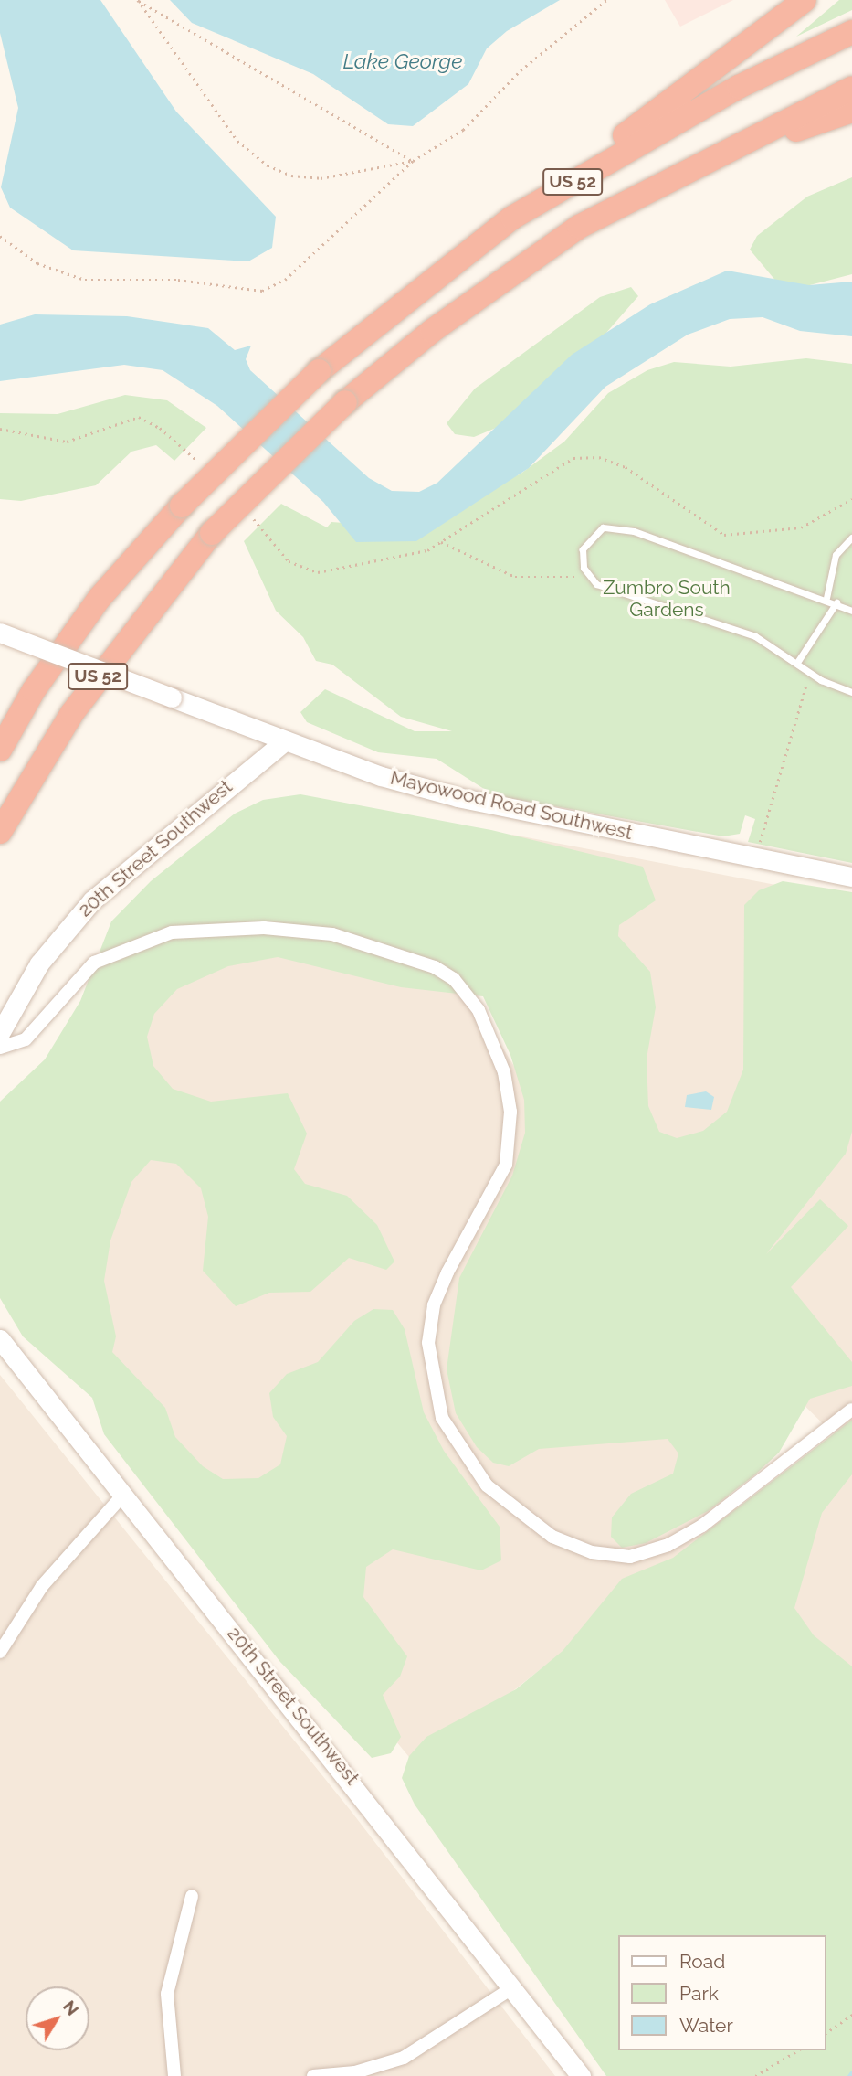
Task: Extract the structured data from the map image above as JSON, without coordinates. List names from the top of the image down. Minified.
{"streets":{"highway":["US 52"],"street":["Mayowood Road Southwest","20th Street Southwest"]},"crossings":[["Mayowood Road Southwest","20th Street Southwest"]],"water":["Lake George"],"parks":["Zumbro South Gardens"],"legend":["Road","Park","Water"],"north":"top right"}
